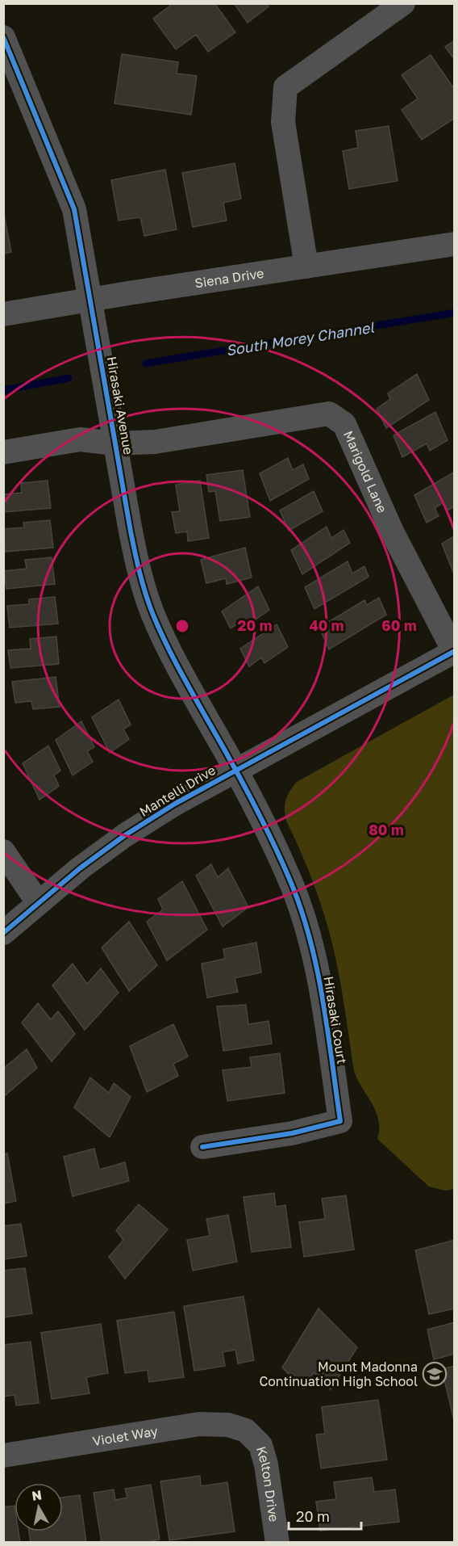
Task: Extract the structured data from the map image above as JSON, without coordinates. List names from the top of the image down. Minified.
{"streets":{"street":["Siena Drive","Hirasaki Avenue","Marigold Lane","Mantelli Drive","Hirasaki Court","Violet Way","Kelton Drive"]},"crossings":[["Siena Drive","Hirasaki Avenue"],["Hirasaki Avenue","Marigold Lane"],["Hirasaki Avenue","Mantelli Drive"],["Hirasaki Avenue","Hirasaki Court"],["Marigold Lane","Mantelli Drive"],["Mantelli Drive","Hirasaki Court"],["Violet Way","Kelton Drive"]],"water":["South Morey Channel"],"places":{"school or university":["Mount Madonna Continuation High School"]},"scale_bar":"20 m","north":"top","rings":["20 m","40 m","60 m","80 m"]}
